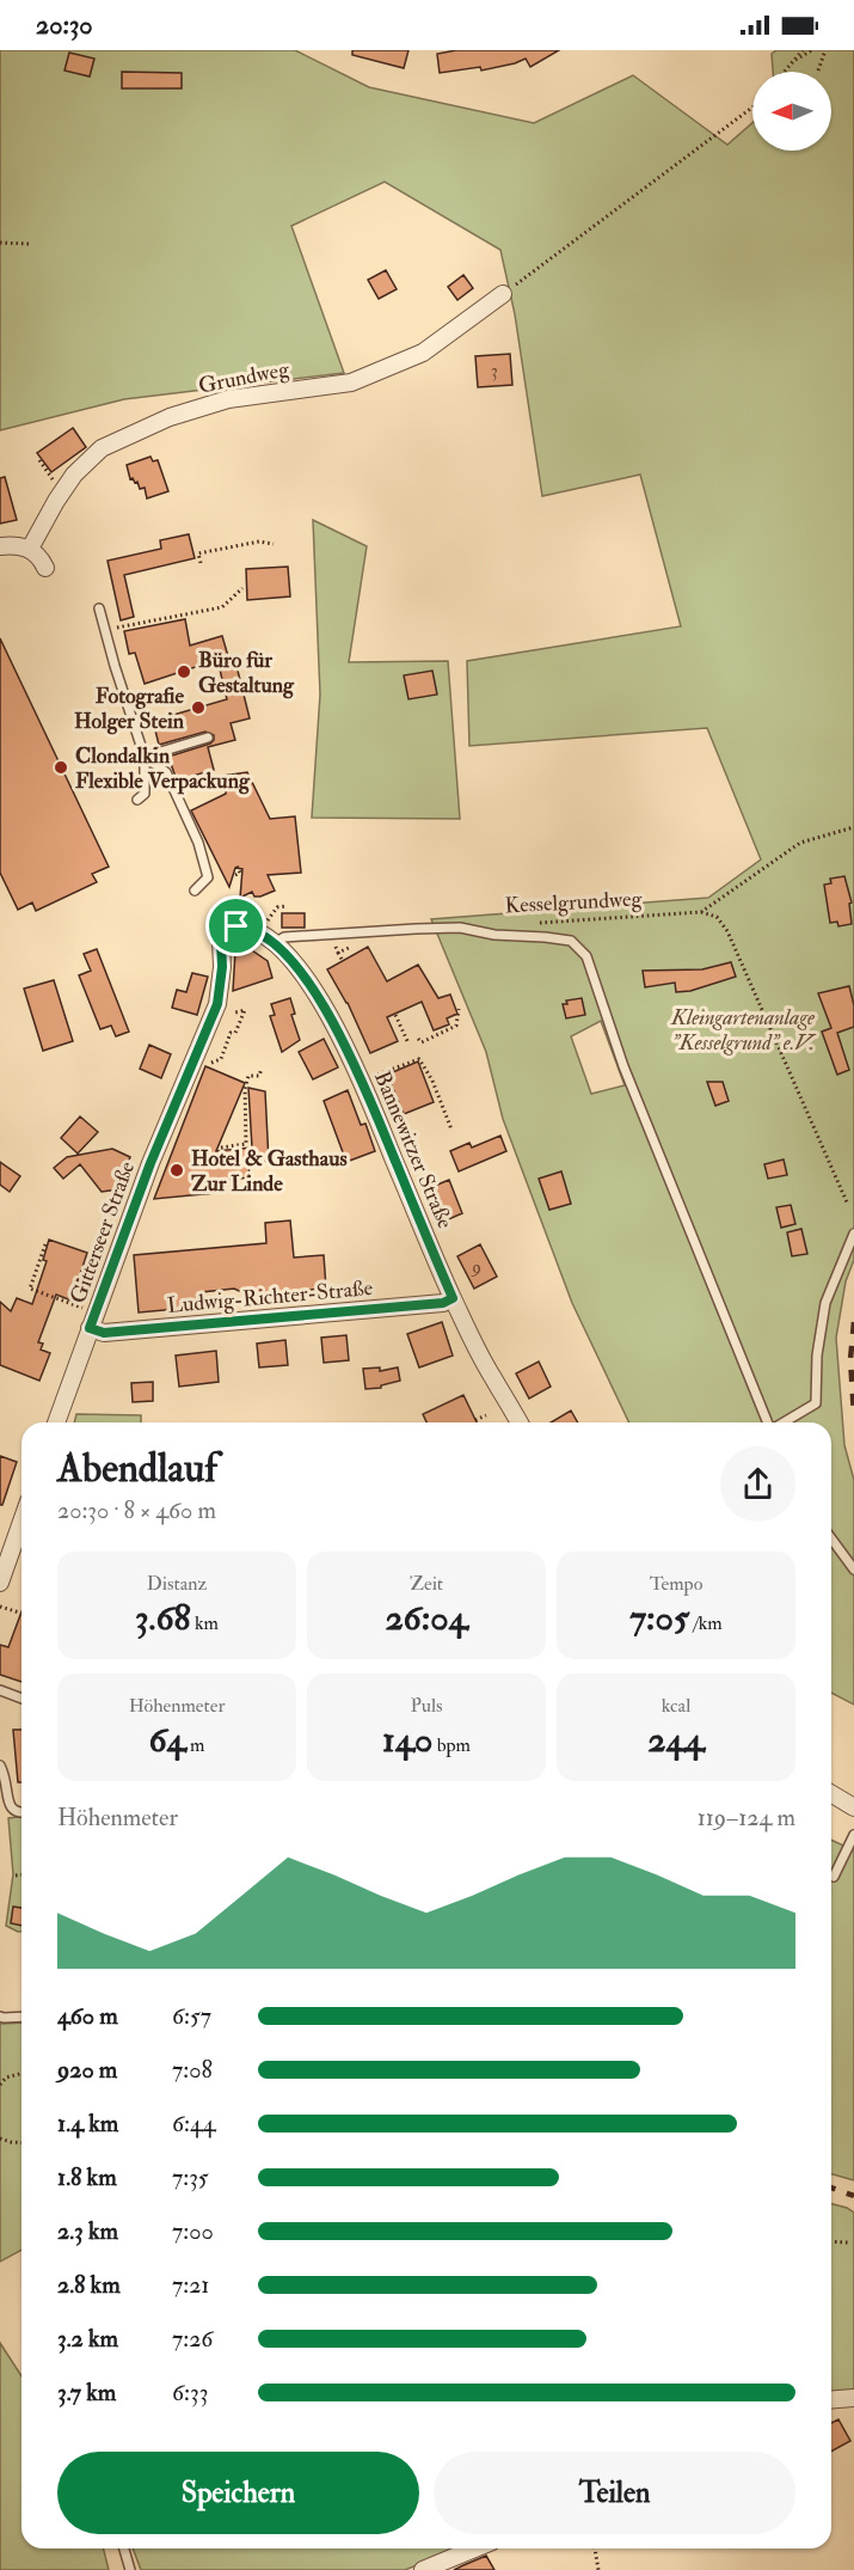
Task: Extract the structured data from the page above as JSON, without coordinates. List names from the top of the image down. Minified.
{"streets":{"street":["Grundweg","Bannewitzer Straße","Gitterseer Straße","Ludwig-Richter-Straße"],"path":["Kesselgrundweg"]},"crossings":[["Bannewitzer Straße","Gitterseer Straße"],["Bannewitzer Straße","Ludwig-Richter-Straße"],["Gitterseer Straße","Ludwig-Richter-Straße"]],"parks":["Kleingartenanlage \"Kesselgrund\" e.V."],"places":["Büro für Gestaltung","Fotografie Holger Stein","Clondalkin Flexible Verpackung","Hotel & Gasthaus Zur Linde"],"house_numbers":["3","9"],"north":"left","page":{"status":"20:30","heading":["Abendlauf","20:30 · 8 × 460 m"],"stats":[["Distanz","3.68 km"],["Zeit","26:04"],["Tempo","7:05 /km"],["Höhenmeter","64 m"],["Puls","140 bpm"],["kcal","244"]],"chart":["Höhenmeter","119–124 m"],"list":[{"name":"460 m","note":"6:57"},{"name":"920 m","note":"7:08"},{"name":"1.4 km","note":"6:44"},{"name":"1.8 km","note":"7:35"},{"name":"2.3 km","note":"7:00"},{"name":"2.8 km","note":"7:21"},{"name":"3.2 km","note":"7:26"},{"name":"3.7 km","note":"6:33"}],"buttons":["Speichern","Teilen"]}}
